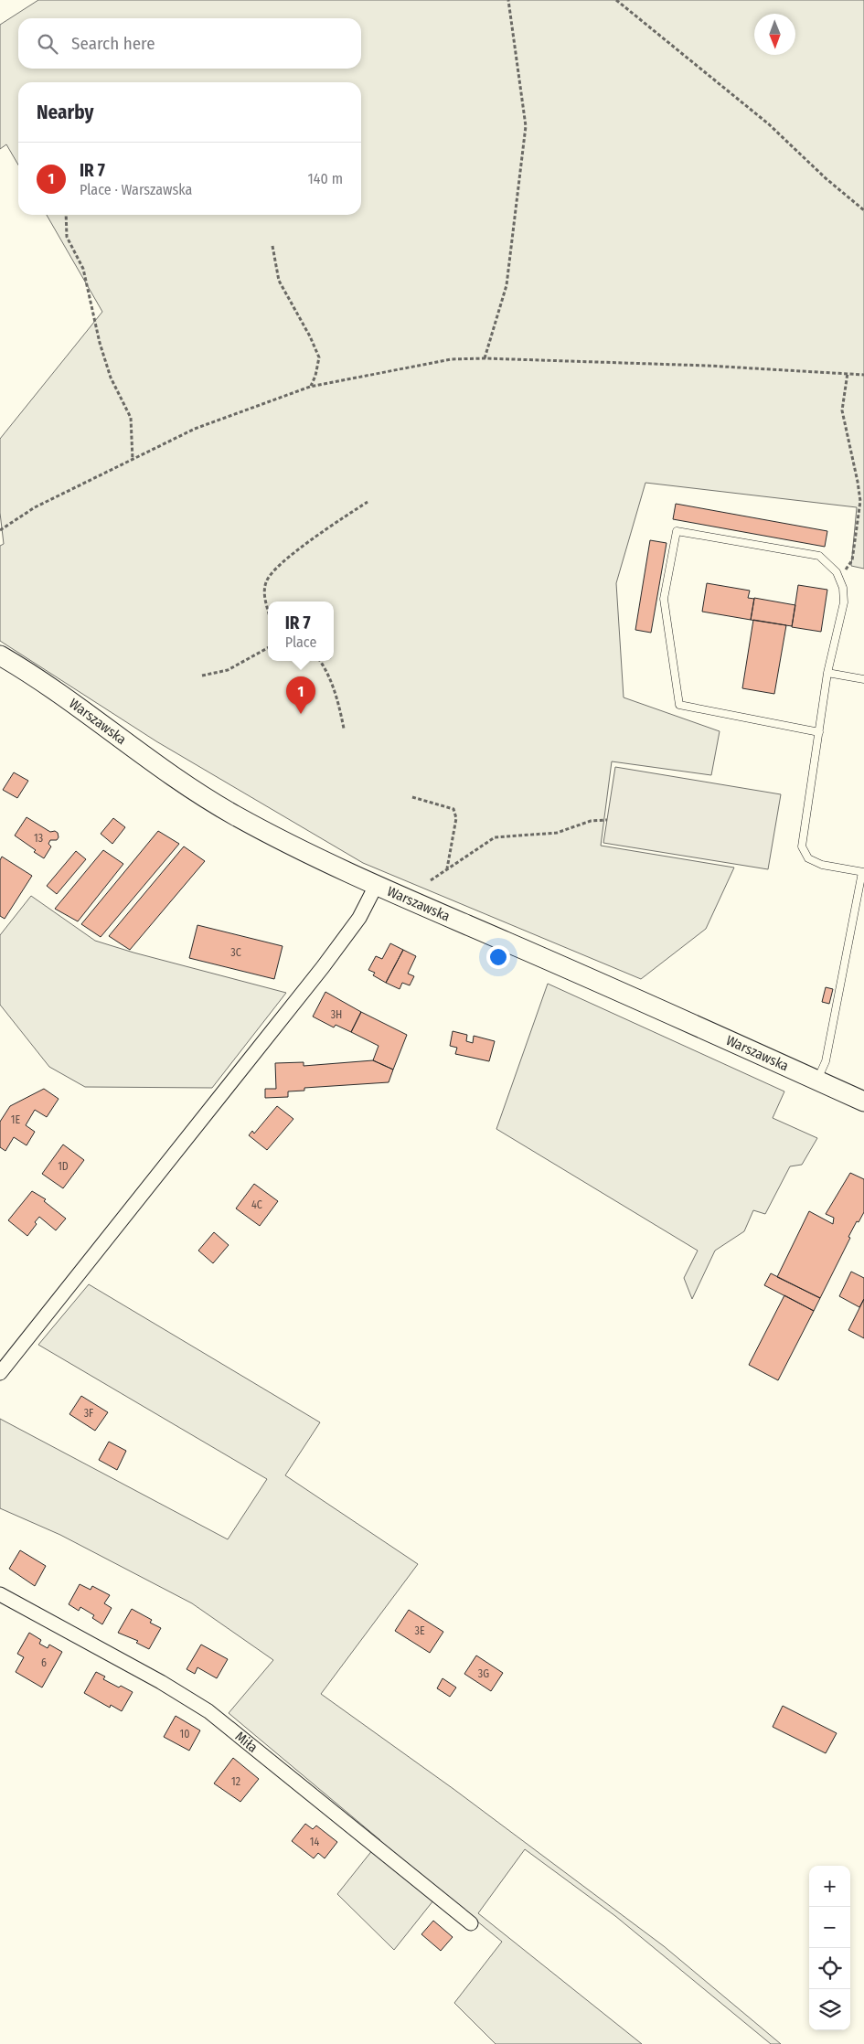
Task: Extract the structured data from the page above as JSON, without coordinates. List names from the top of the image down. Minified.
{"streets":{"main road":["Warszawska"],"street":["Miła"]},"house_numbers":["13","3C","3H","1E","1D","4C","3F","3E","6","3G","10","12","14"],"north":"bottom","page":{"search":"Search here","heading":"Nearby","list":[{"mark":"1","name":"IR 7","note":"Place · Warszawska","value":"140 m"}],"popup":["IR 7","Place"],"pins":"1","map_buttons":["+","−"]}}
